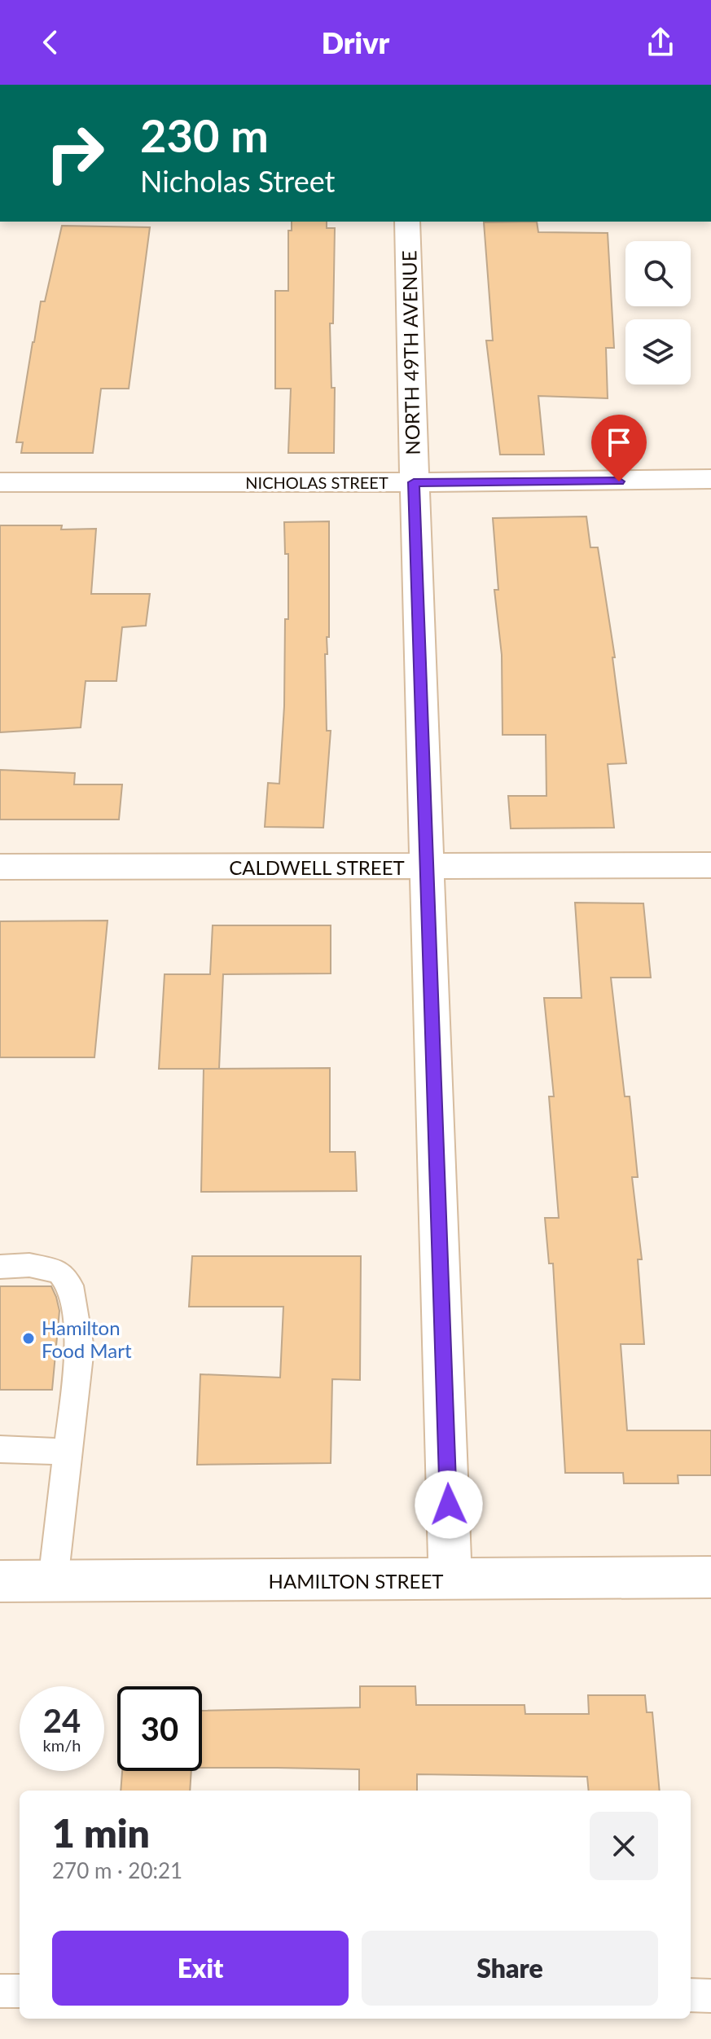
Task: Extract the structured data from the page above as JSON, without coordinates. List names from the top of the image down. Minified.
{"streets":{"street":["NORTH 49TH AVENUE","NICHOLAS STREET","CALDWELL STREET","HAMILTON STREET"]},"crossings":[["NORTH 49TH AVENUE","NICHOLAS STREET"],["NORTH 49TH AVENUE","CALDWELL STREET"],["NORTH 49TH AVENUE","HAMILTON STREET"]],"places":["Hamilton Food Mart"],"page":{"header":"Drivr","turn":["230 m","Nicholas Street"],"speed":"24 km/h","limit":"30","heading":["1 min","270 m · 20:21"],"buttons":["Exit","Share"]}}
